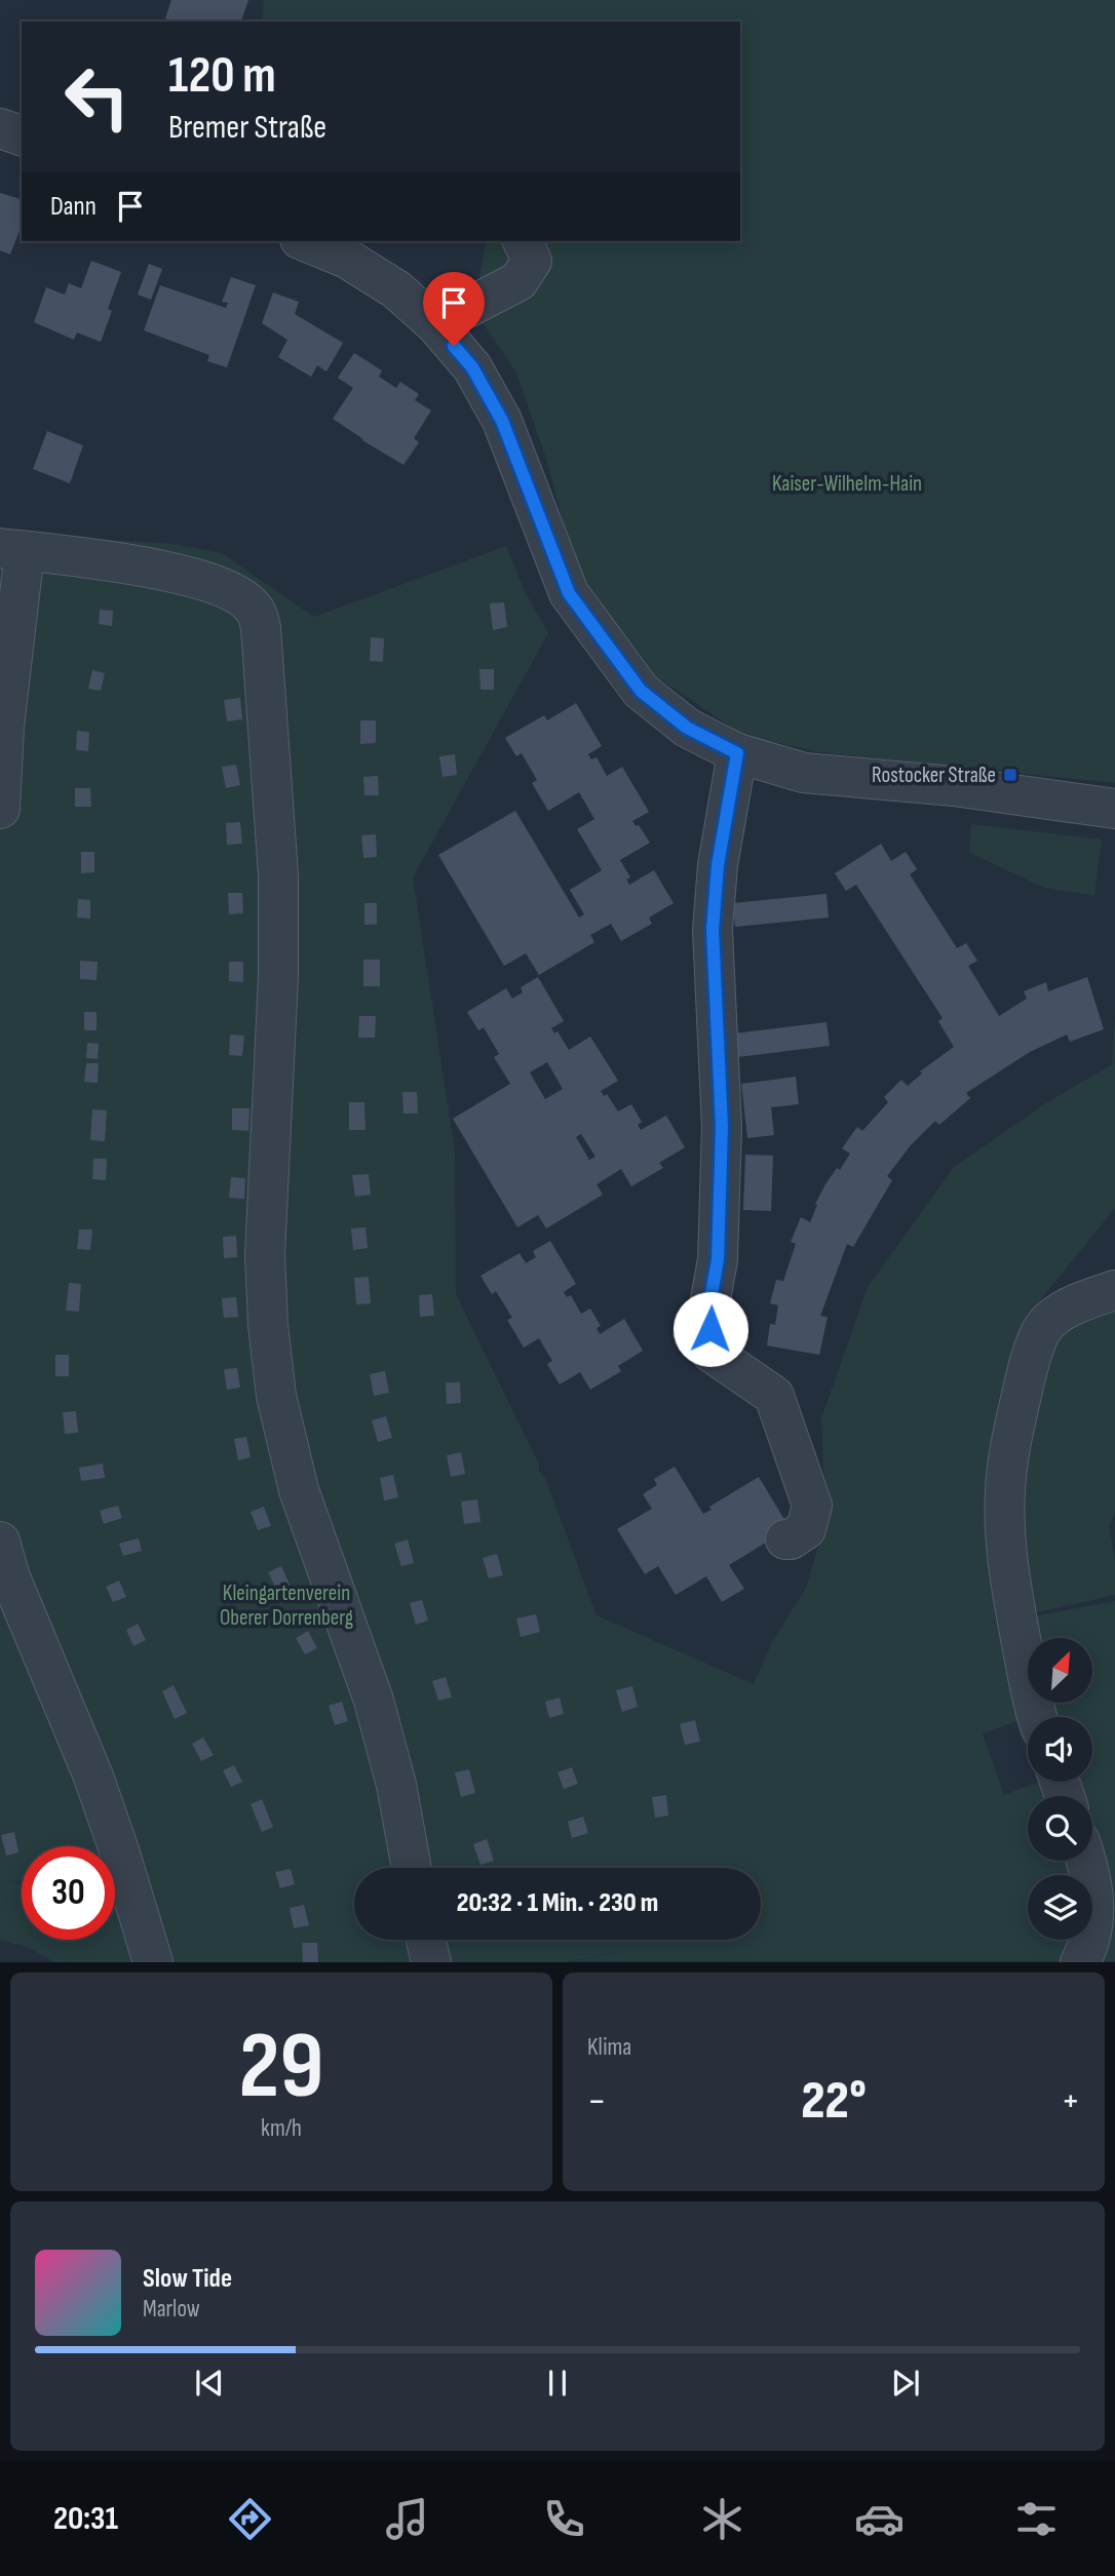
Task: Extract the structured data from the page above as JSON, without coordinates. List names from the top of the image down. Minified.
{"parks":["Kaiser-Wilhelm-Hain","Kleingartenverein Oberer Dorrenberg"],"places":{"transit":["Rostocker Straße"]},"north":"top right","page":{"turn":["120 m","Bremer Straße"],"then":"Dann","limit":"30","trip":"20:32 · 1 Min. · 230 m","tile":[["29","km/h"],"Klima"],"heat":["−","22°","+"],"song":["Slow Tide","Marlow"],"tabs":"20:31"}}
